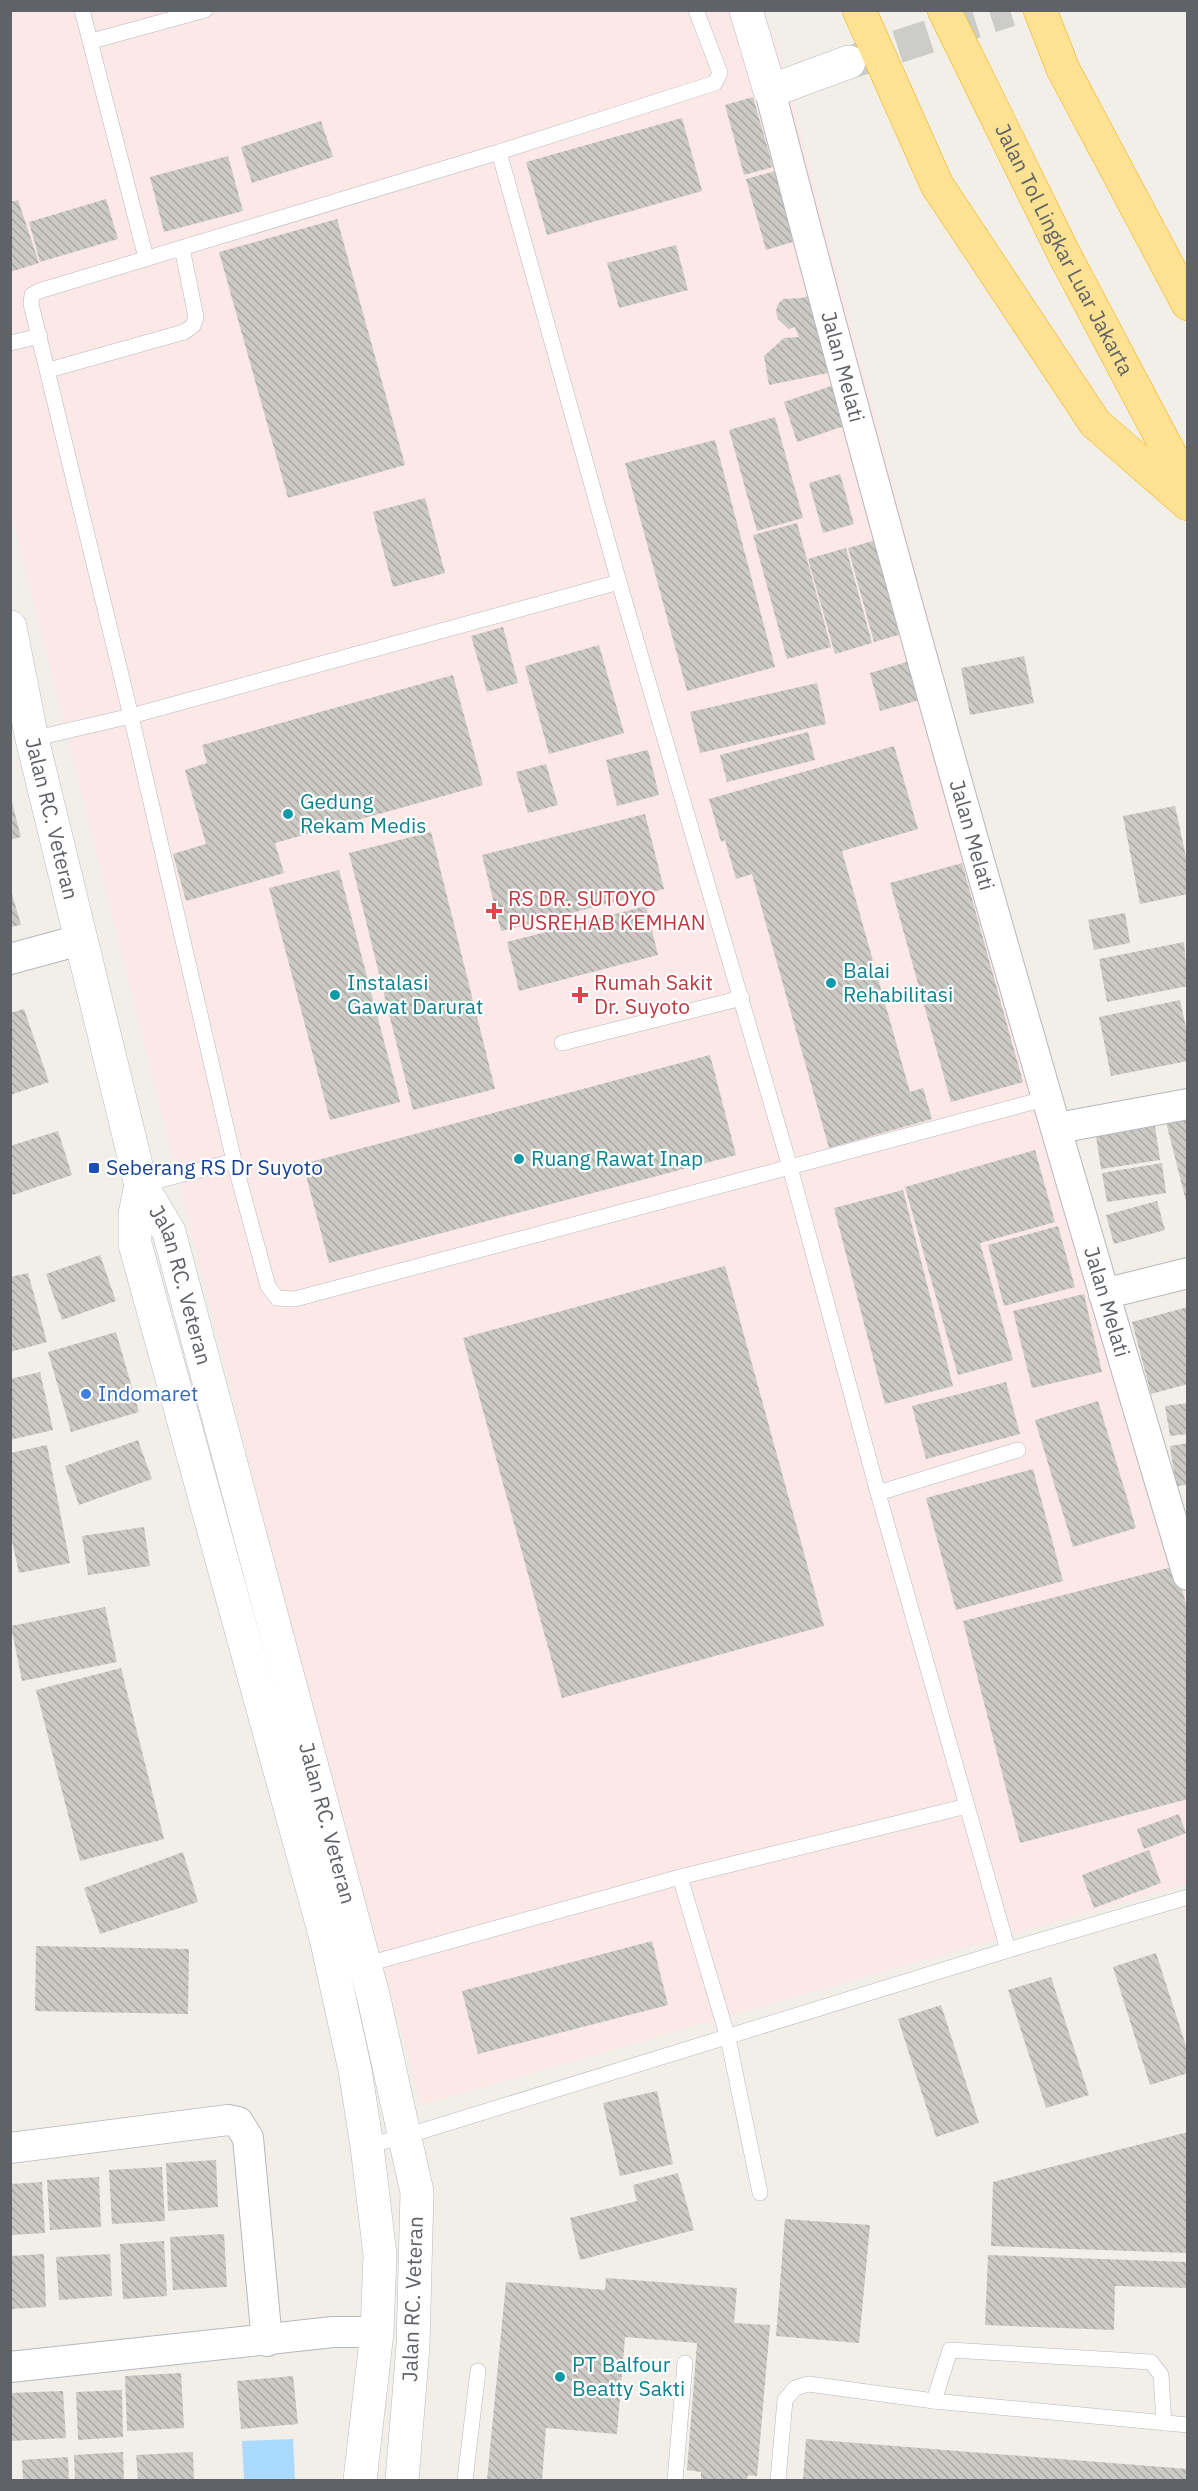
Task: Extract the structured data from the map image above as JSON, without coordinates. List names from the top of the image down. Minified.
{"streets":{"highway":["Jalan Tol Lingkar Luar Jakarta"],"main road":["Jalan RC. Veteran"],"street":["Jalan Melati"]},"places":{"other":["Gedung Rekam Medis","Balai Rehabilitasi","Instalasi Gawat Darurat","Ruang Rawat Inap","Indomaret","PT Balfour Beatty Sakti"],"health":["RS DR. SUTOYO PUSREHAB KEMHAN","Rumah Sakit Dr. Suyoto"],"transit":["Seberang RS Dr Suyoto"]}}
